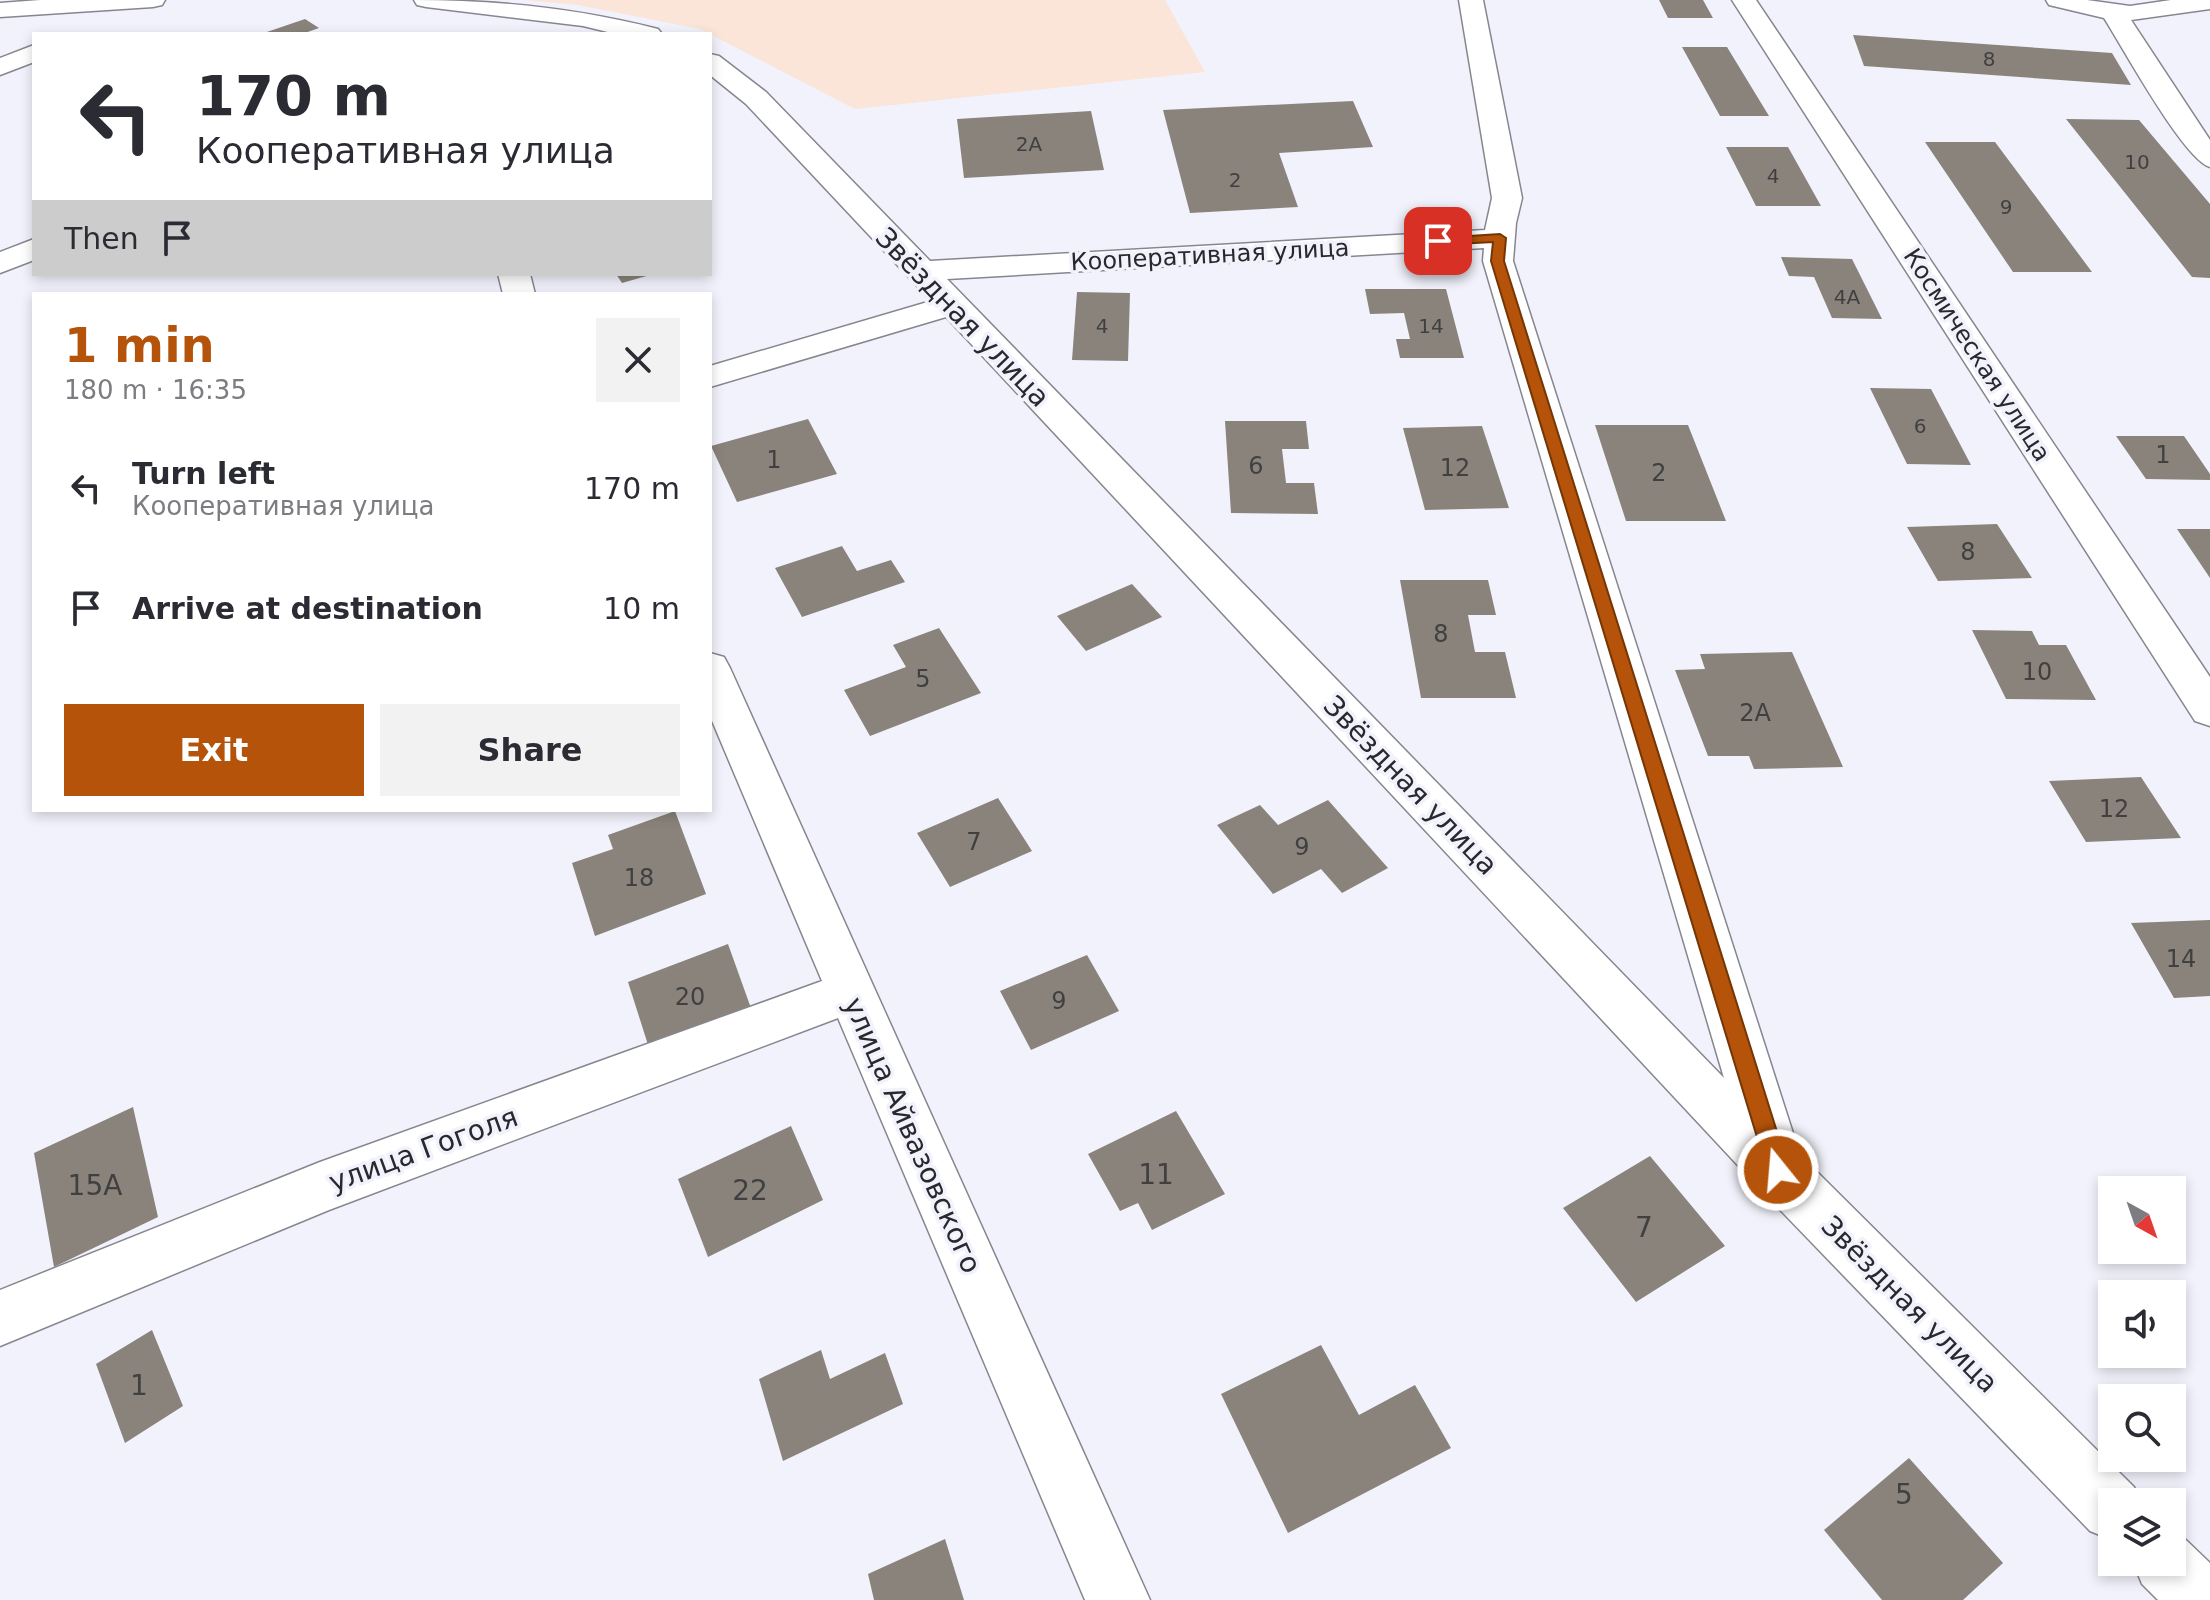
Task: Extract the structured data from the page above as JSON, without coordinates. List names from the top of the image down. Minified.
{"streets":{"street":["Кооперативная улица","Звёздная улица","Космическая улица","улица Айвазовского","улица Гоголя"]},"crossings":[["Кооперативная улица","Звёздная улица"],["улица Айвазовского","улица Гоголя"]],"house_numbers":["8","2А","10","4","2","9","4А","4","14","6","1","1","6","12","2","8","8","10","5","2А","12","7","9","18","14","20","9","11","15А","22","7","1","5"],"north":"bottom right","page":{"turn":["170 m","Кооперативная улица"],"then":"Then","heading":["1 min","180 m · 16:35"],"list":[{"name":"Turn left","note":"Кооперативная улица","value":"170 m"},{"name":"Arrive at destination","value":"10 m"}],"buttons":["Exit","Share"]}}
